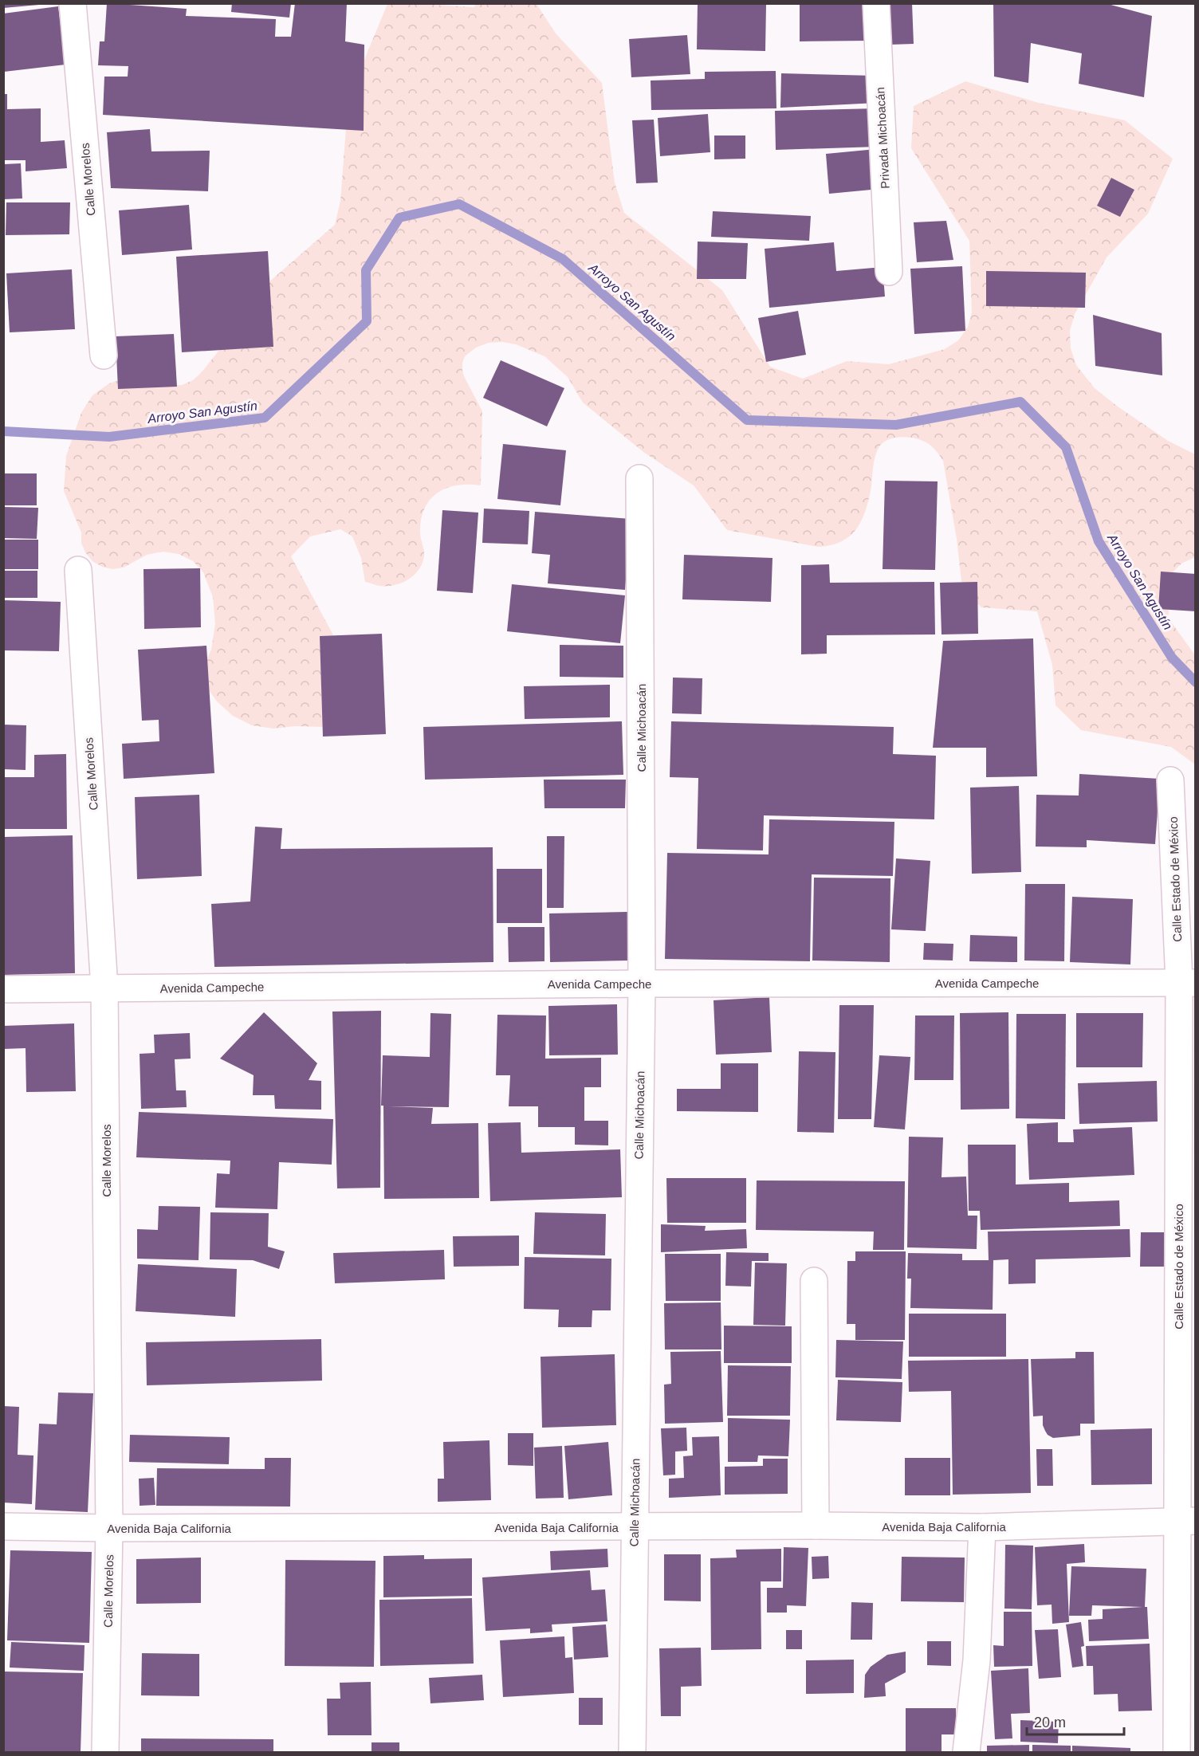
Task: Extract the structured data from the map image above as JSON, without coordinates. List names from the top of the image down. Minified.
{"streets":{"street":["Privada Michoacán","Calle Morelos","Calle Michoacán","Calle Estado de México","Avenida Campeche","Avenida Baja California"]},"crossings":[["Calle Morelos","Avenida Campeche"],["Calle Morelos","Avenida Baja California"],["Calle Michoacán","Avenida Campeche"],["Calle Michoacán","Avenida Baja California"],["Calle Estado de México","Avenida Campeche"],["Calle Estado de México","Avenida Baja California"]],"water":["Arroyo San Agustín"],"scale_bar":"20 m"}
